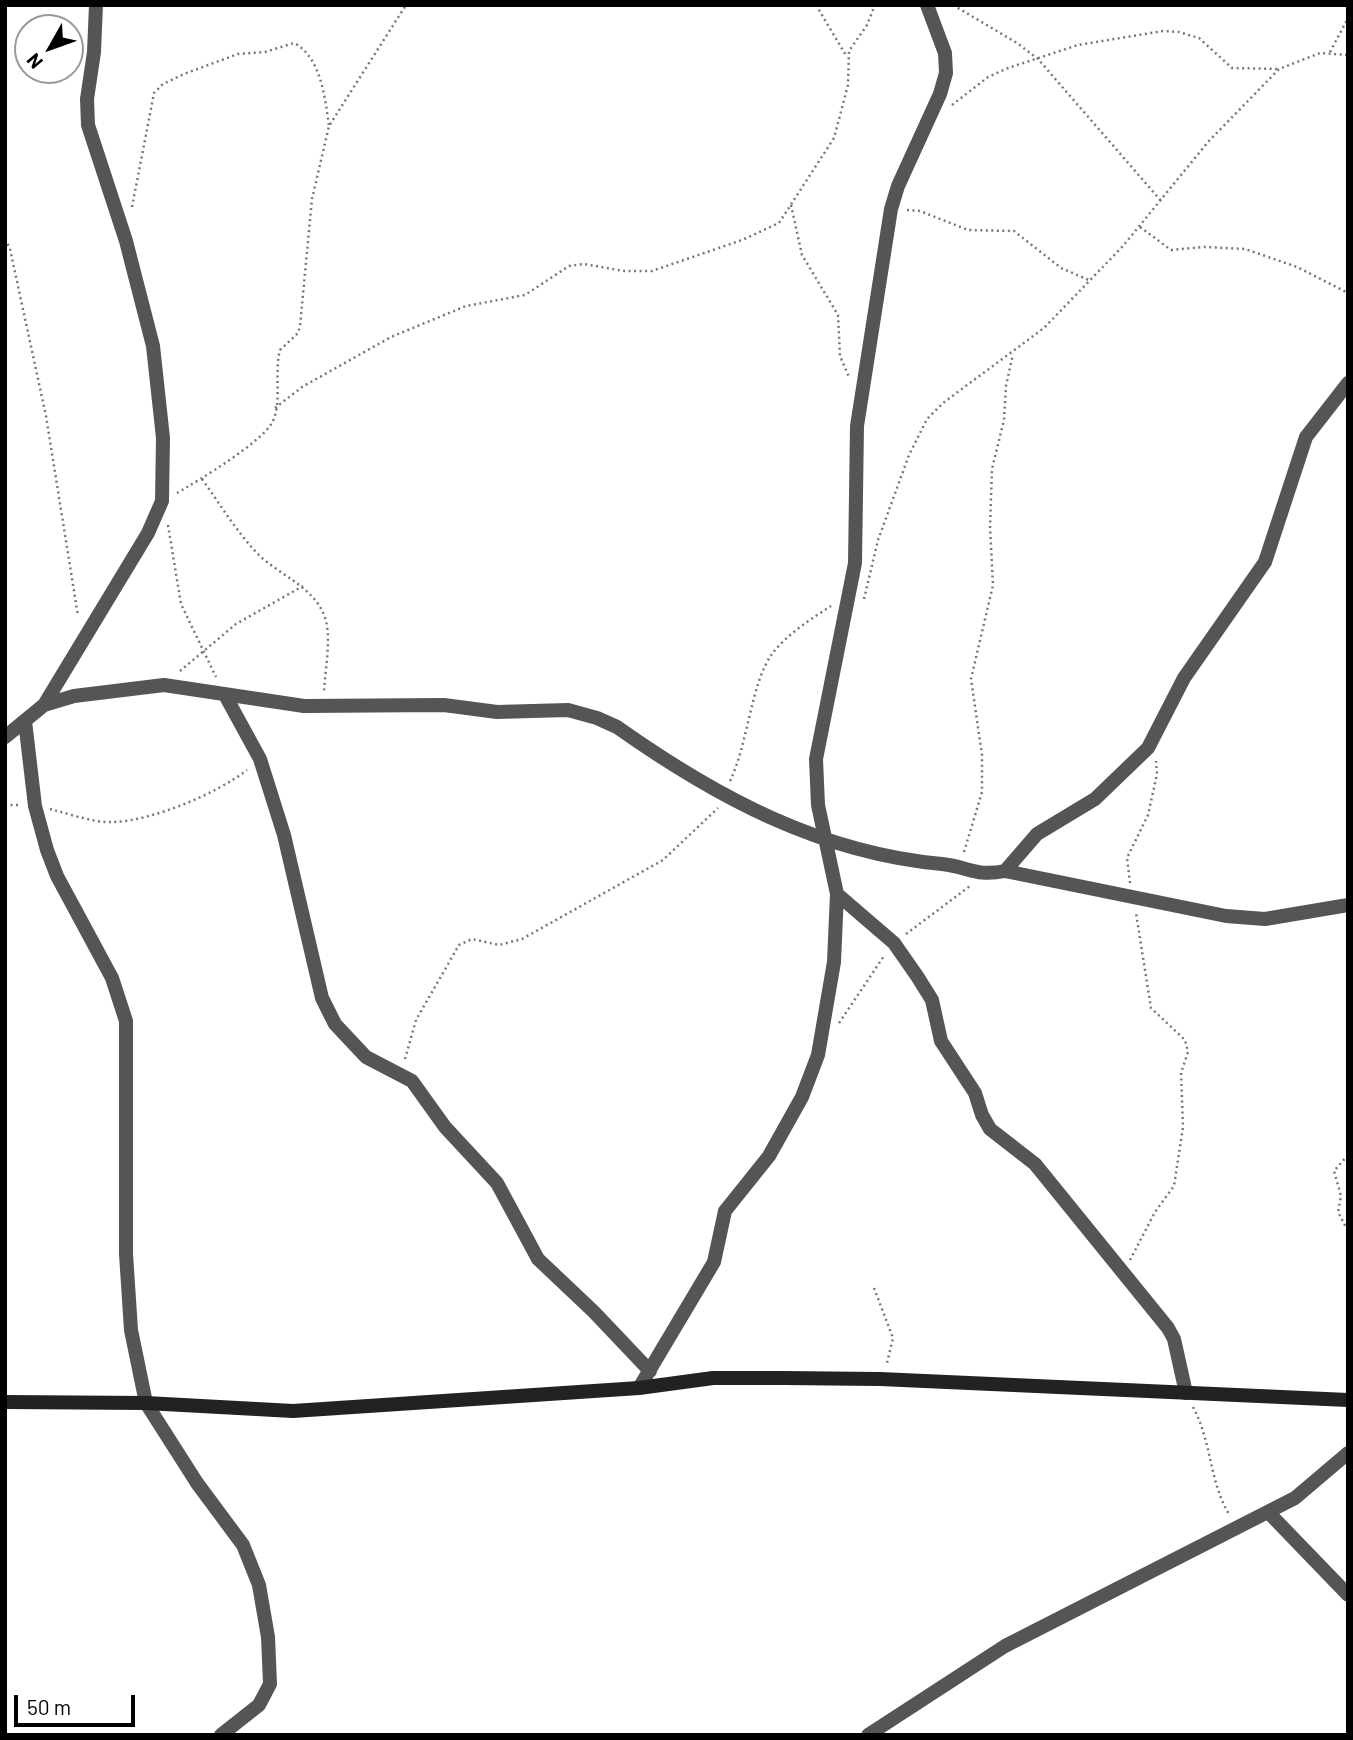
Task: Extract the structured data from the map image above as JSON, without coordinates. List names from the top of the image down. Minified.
{"scale_bar":"50 m","north":"bottom left"}
